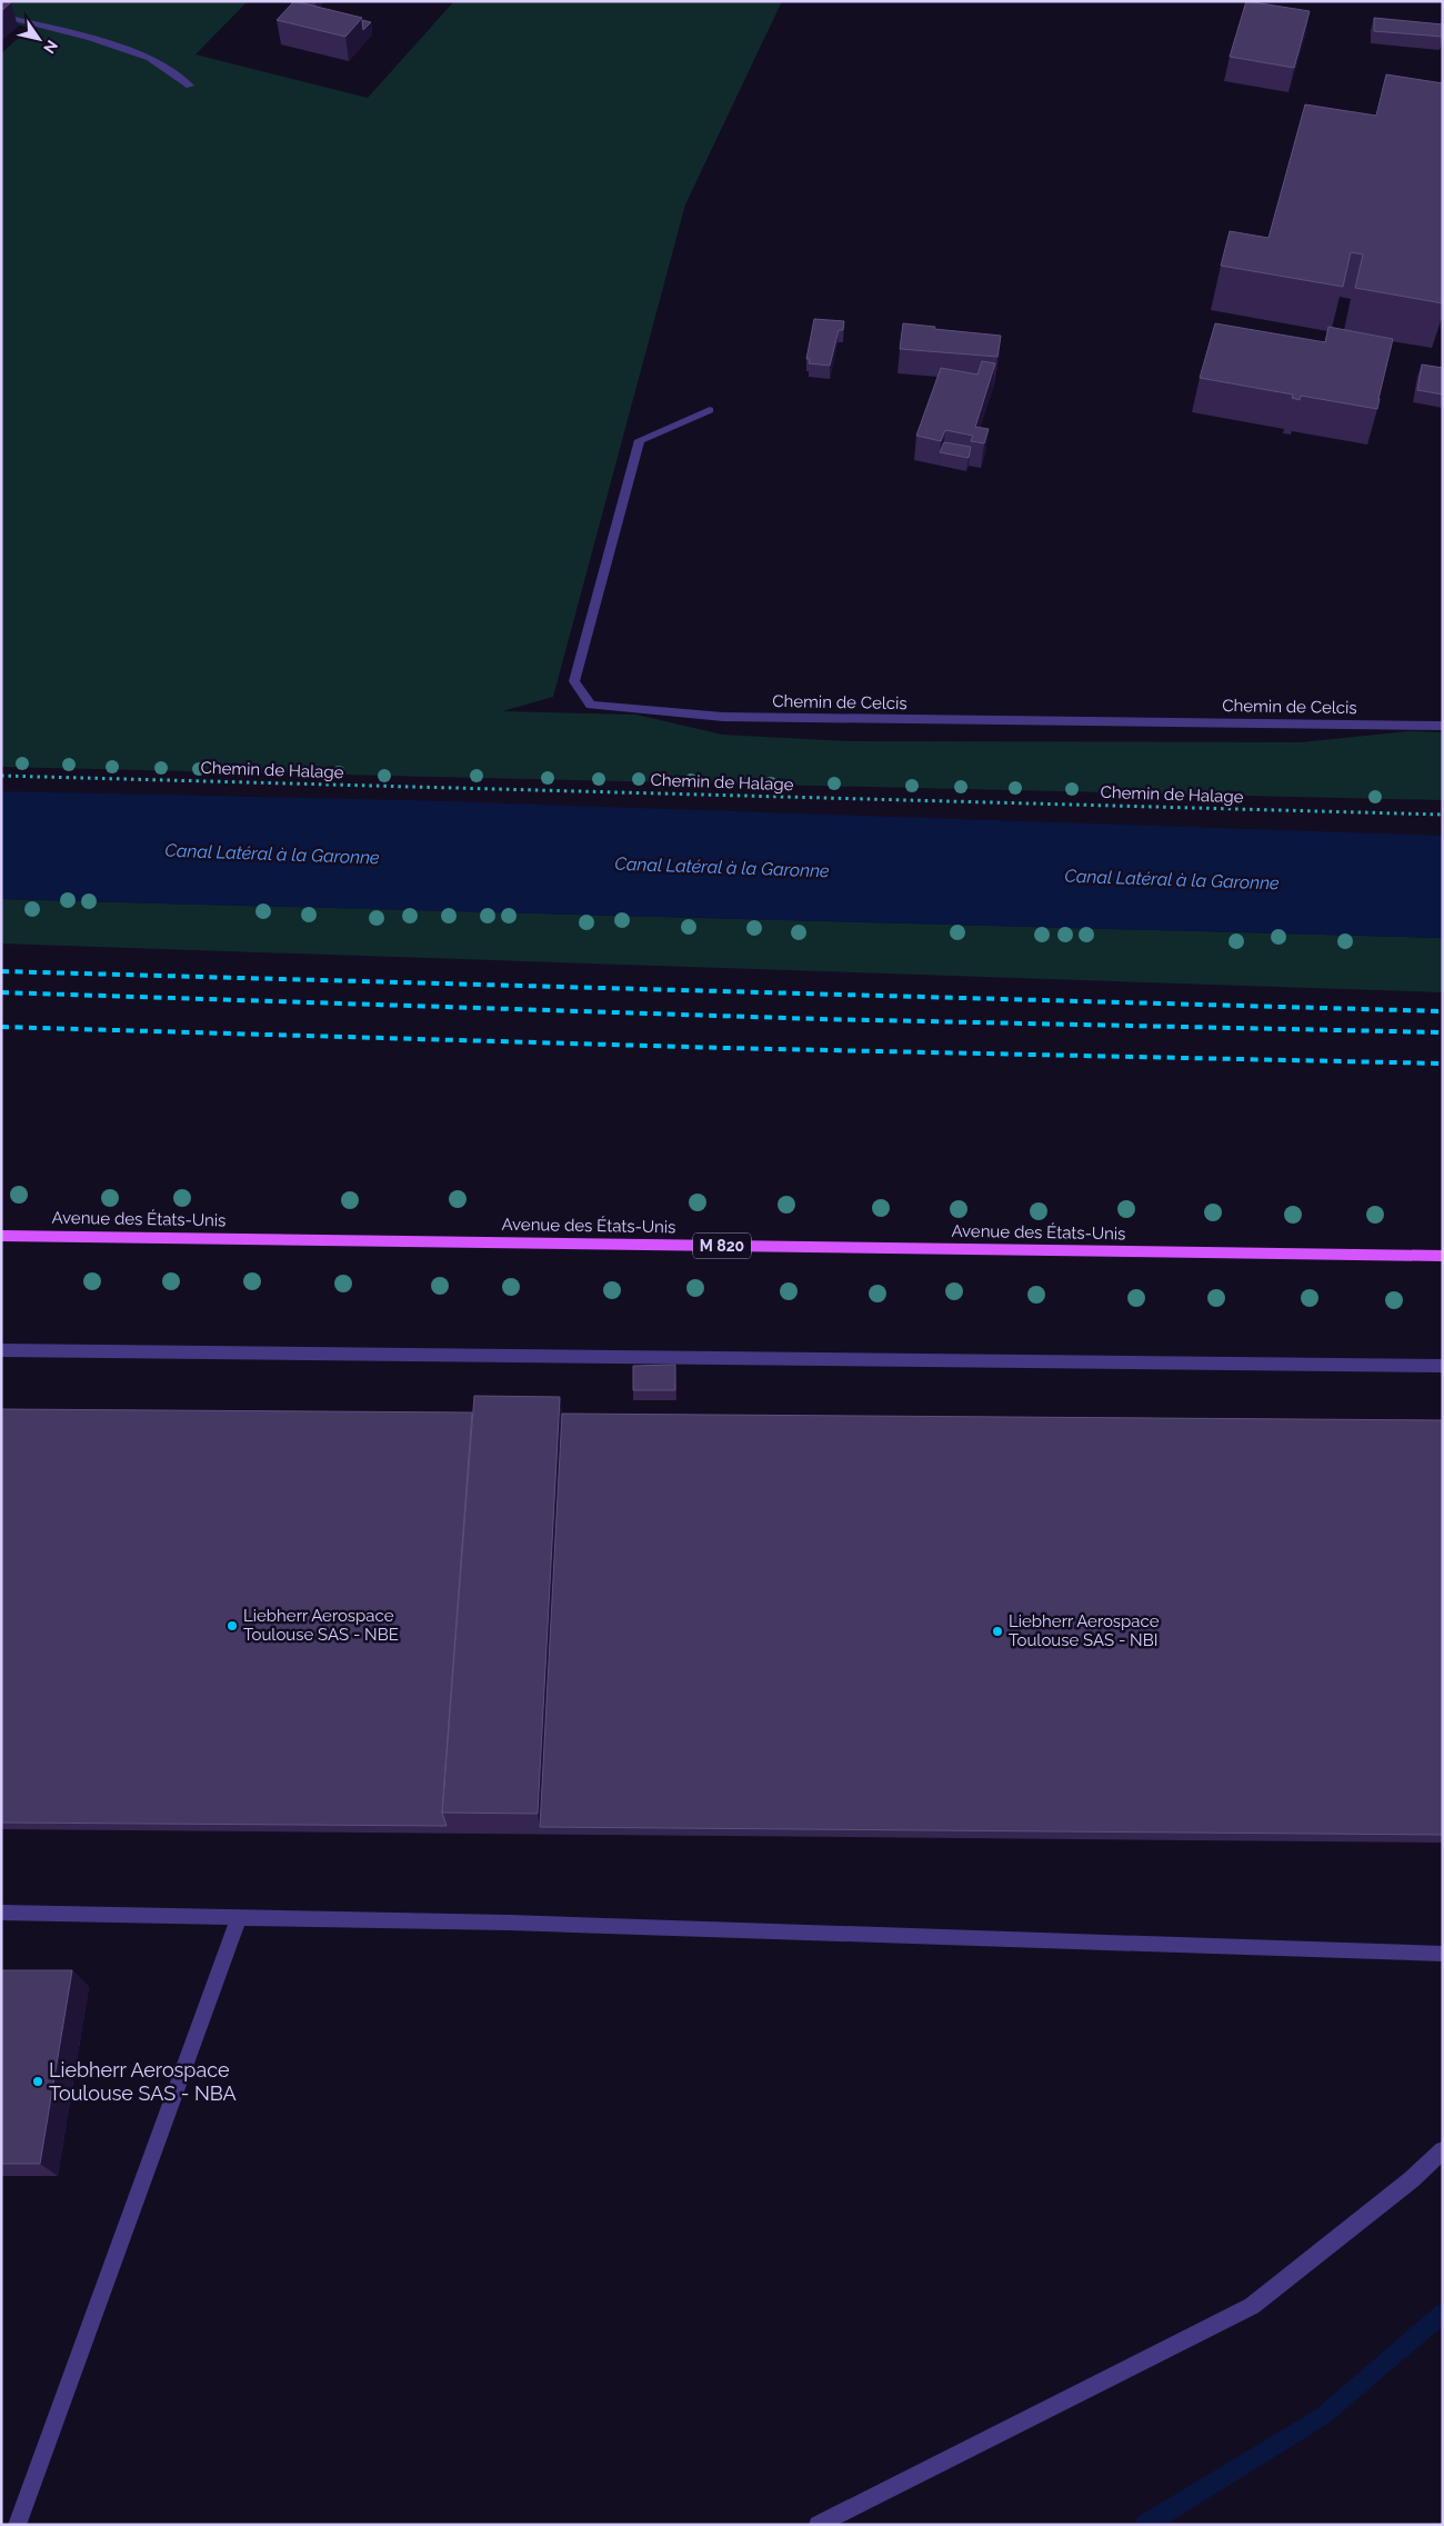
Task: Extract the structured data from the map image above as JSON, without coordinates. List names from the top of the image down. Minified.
{"streets":{"main road":["Avenue des États-Unis","M 820"],"street":["Chemin de Celcis"],"path":["Chemin de Halage"]},"water":["Canal Latéral à la Garonne"],"places":["Liebherr Aerospace Toulouse SAS - NBE","Liebherr Aerospace Toulouse SAS - NBI","Liebherr Aerospace Toulouse SAS - NBA"],"north":"bottom right"}
